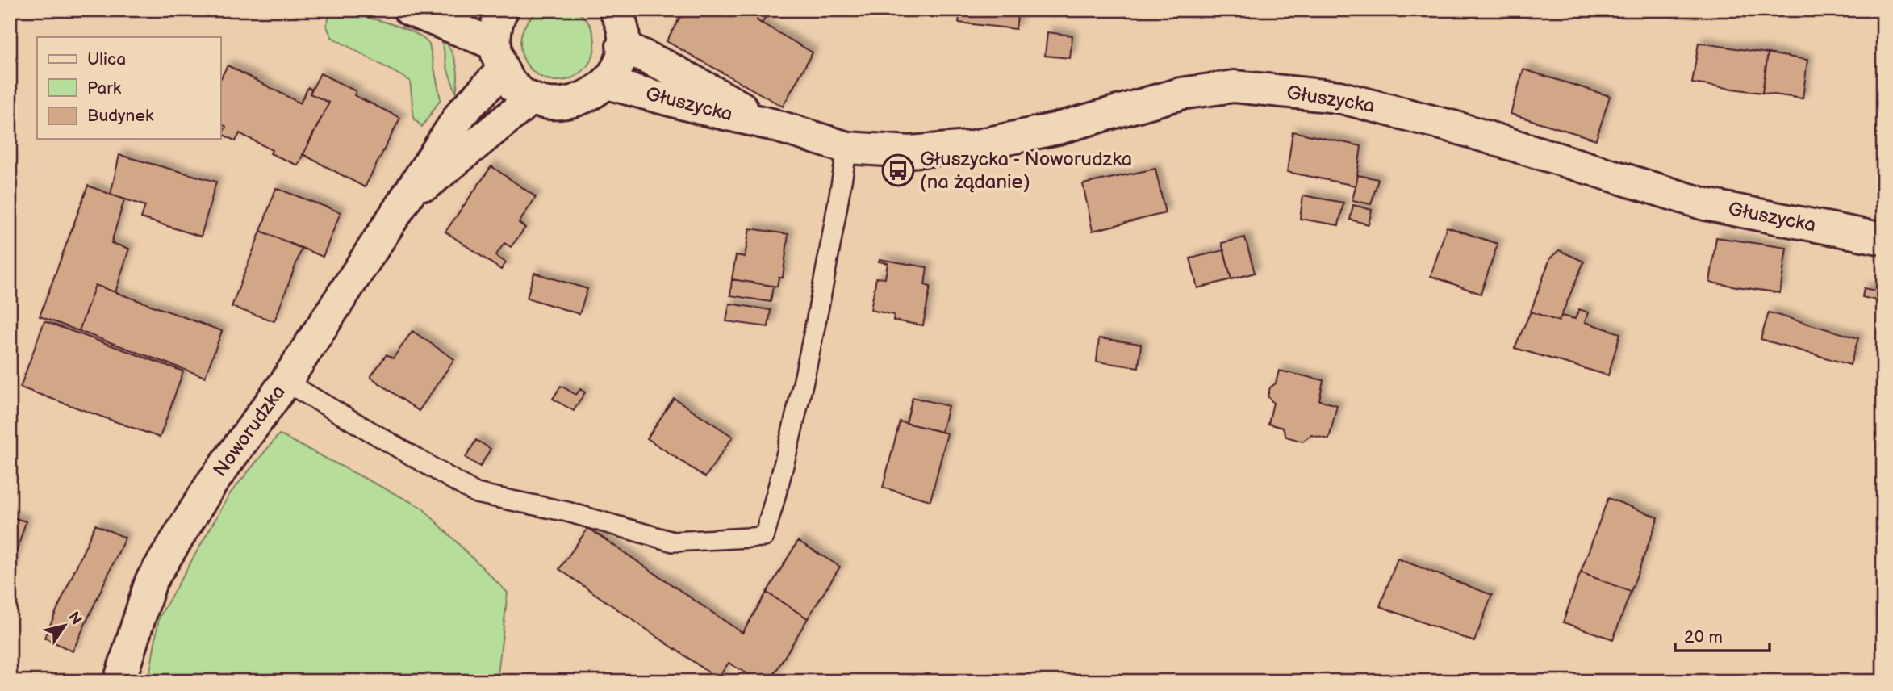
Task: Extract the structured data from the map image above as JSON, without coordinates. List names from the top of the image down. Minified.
{"streets":{"street":["Głuszycka","Noworudzka"]},"places":{"bus stop":["Głuszycka - Noworudzka (na żądanie)"]},"legend":["Ulica","Park","Budynek"],"scale_bar":"20 m","north":"top right"}
